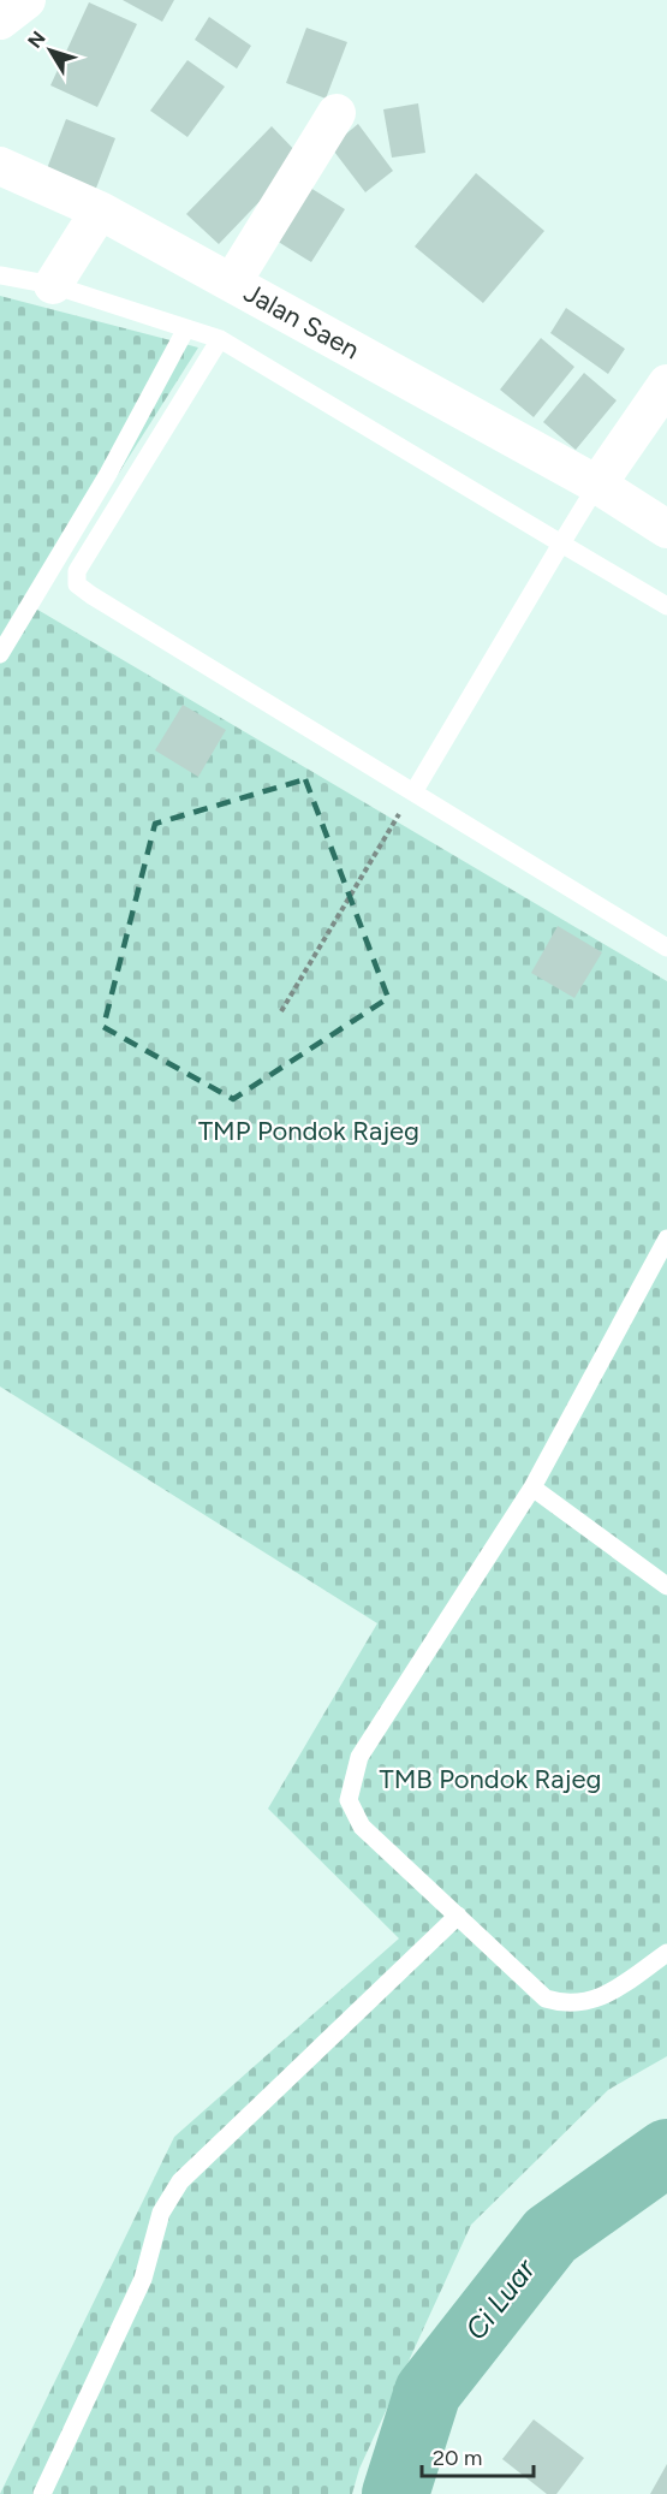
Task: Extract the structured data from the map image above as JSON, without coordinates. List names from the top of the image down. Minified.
{"streets":{"street":["Jalan Saen"]},"water":["Ci Luar"],"parks":["TMP Pondok Rajeg","TMB Pondok Rajeg"],"scale_bar":"20 m","north":"top left"}
